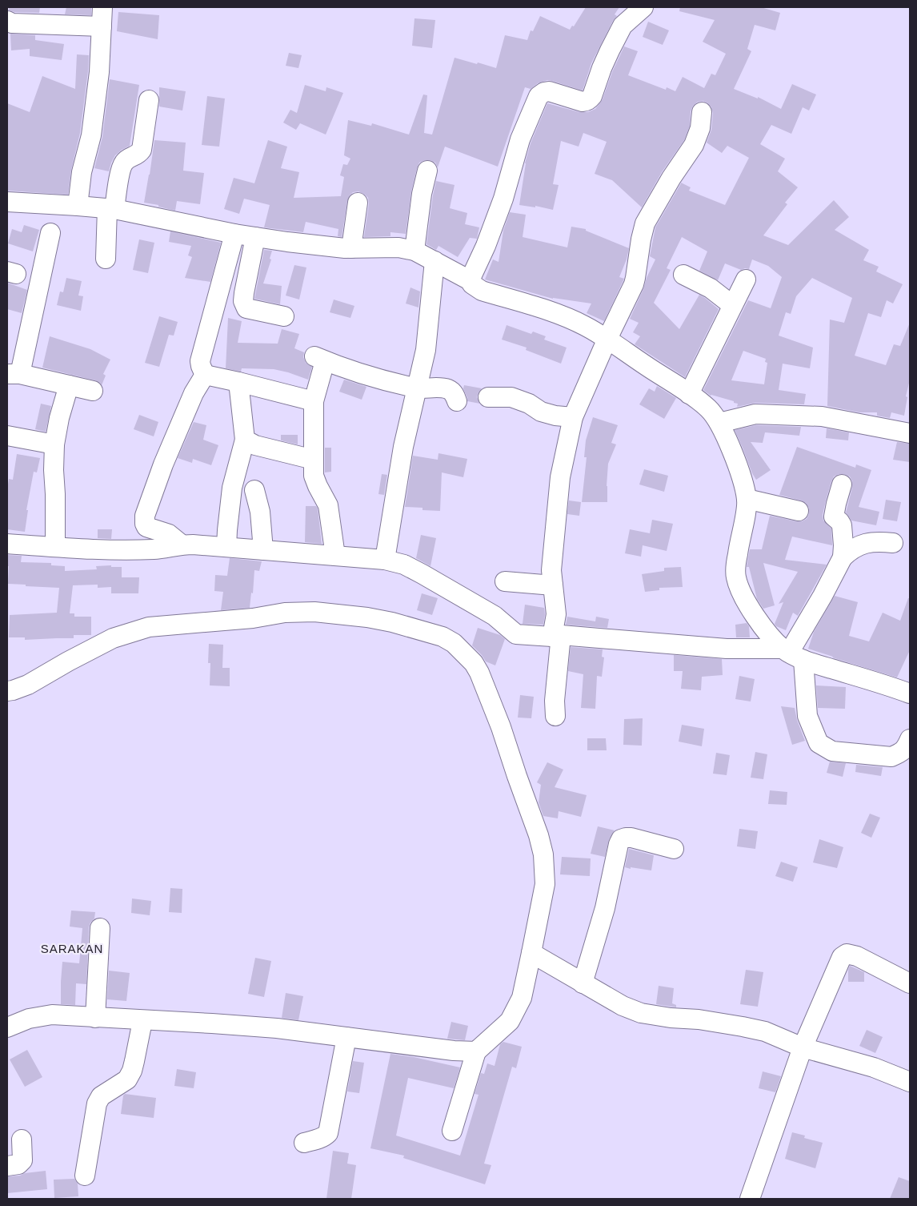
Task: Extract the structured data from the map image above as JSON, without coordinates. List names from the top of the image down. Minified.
{"districts":["SARAKAN"]}
